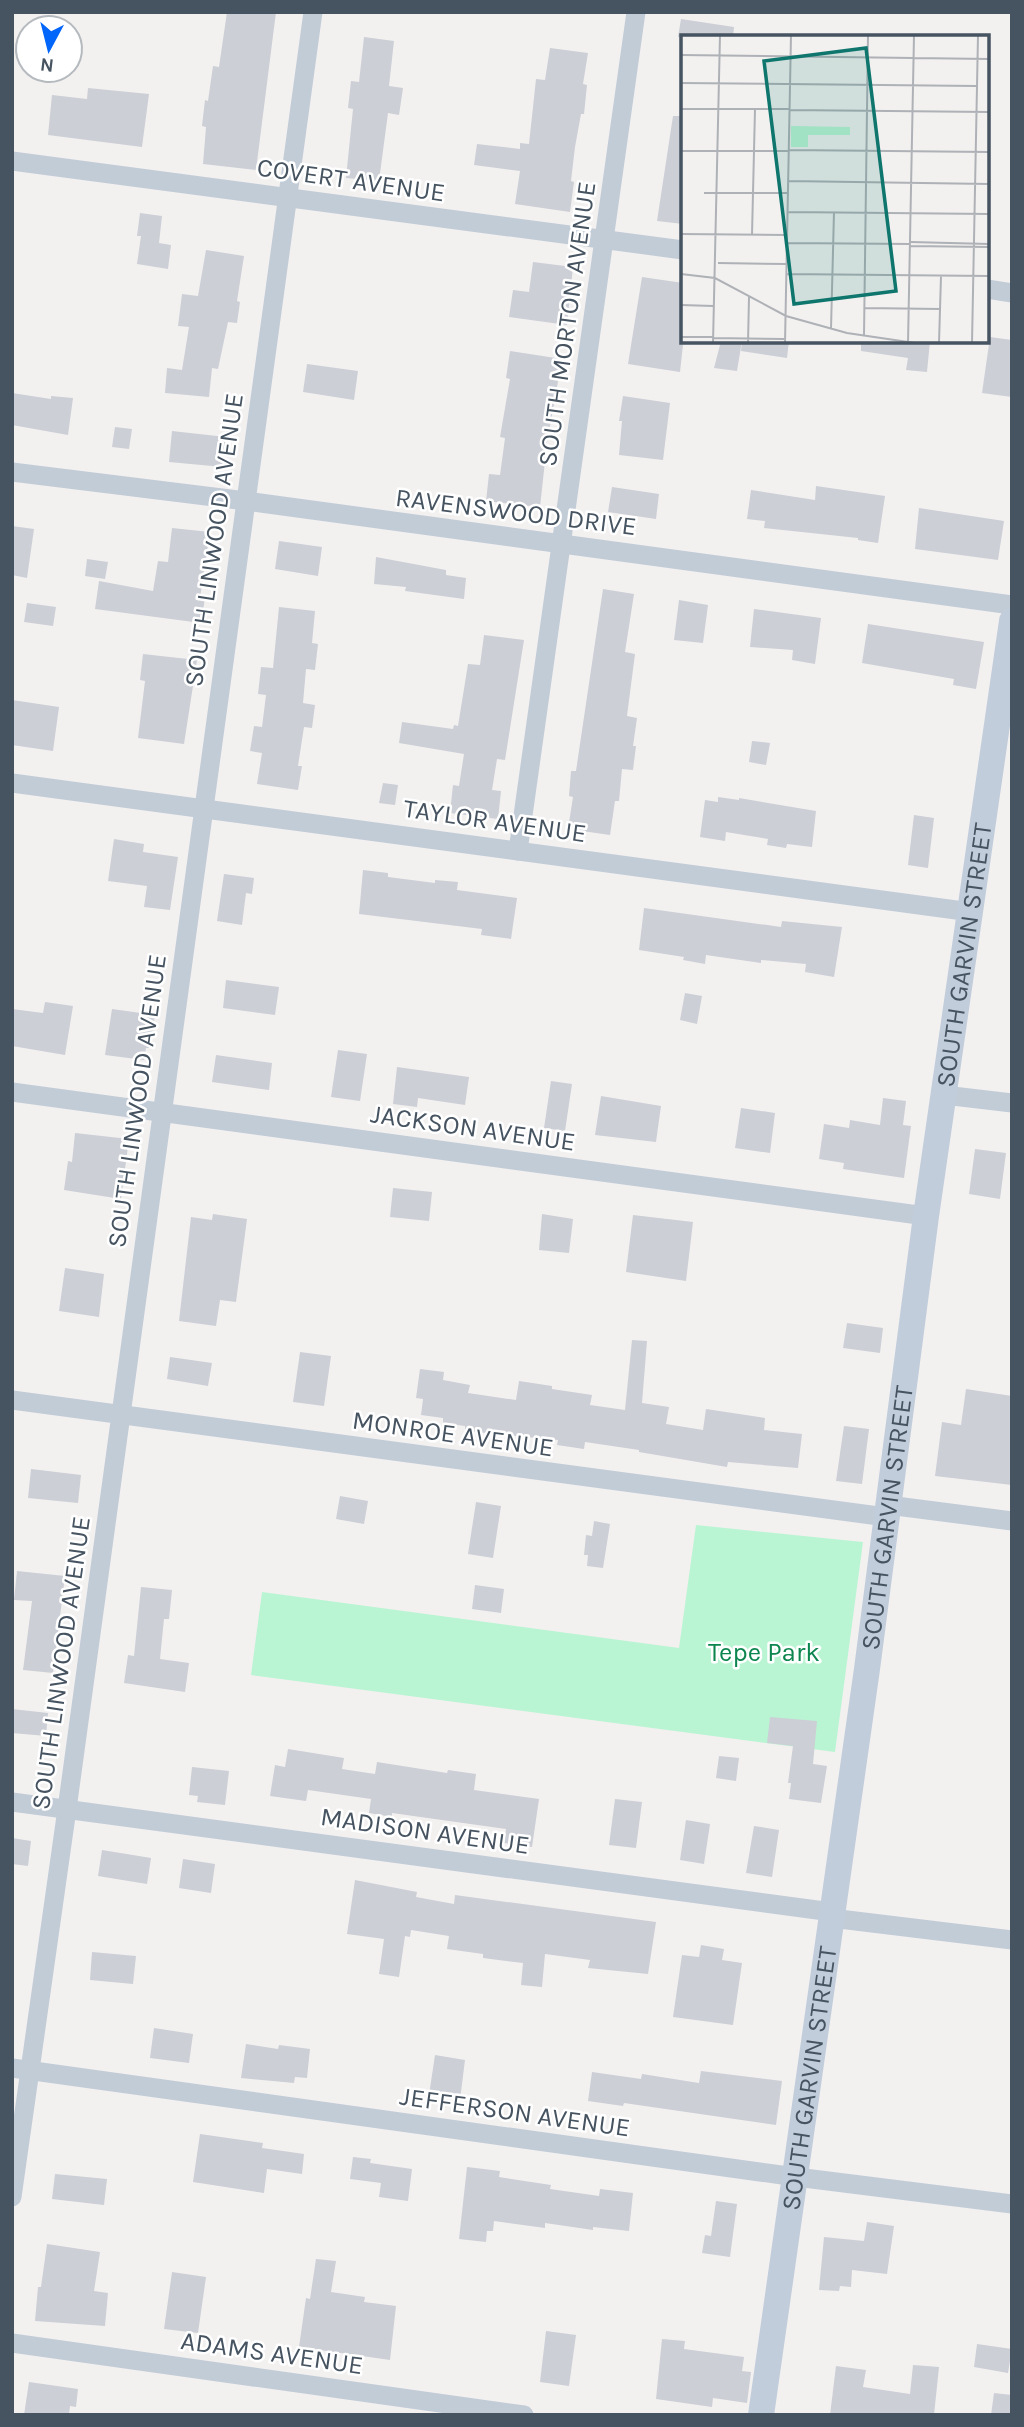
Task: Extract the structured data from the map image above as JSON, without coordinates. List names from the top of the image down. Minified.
{"streets":{"street":["COVERT AVENUE","SOUTH MORTON AVENUE","RAVENSWOOD DRIVE","SOUTH LINWOOD AVENUE","TAYLOR AVENUE","SOUTH GARVIN STREET","JACKSON AVENUE","MONROE AVENUE","MADISON AVENUE","JEFFERSON AVENUE","ADAMS AVENUE"]},"crossings":[["COVERT AVENUE","SOUTH MORTON AVENUE"],["COVERT AVENUE","SOUTH LINWOOD AVENUE"],["SOUTH MORTON AVENUE","RAVENSWOOD DRIVE"],["SOUTH MORTON AVENUE","TAYLOR AVENUE"],["RAVENSWOOD DRIVE","SOUTH LINWOOD AVENUE"],["SOUTH LINWOOD AVENUE","TAYLOR AVENUE"],["SOUTH LINWOOD AVENUE","JACKSON AVENUE"],["SOUTH LINWOOD AVENUE","MONROE AVENUE"],["SOUTH LINWOOD AVENUE","MADISON AVENUE"],["SOUTH LINWOOD AVENUE","JEFFERSON AVENUE"],["TAYLOR AVENUE","SOUTH GARVIN STREET"],["SOUTH GARVIN STREET","JACKSON AVENUE"],["SOUTH GARVIN STREET","MONROE AVENUE"],["SOUTH GARVIN STREET","MADISON AVENUE"],["SOUTH GARVIN STREET","JEFFERSON AVENUE"]],"parks":["Tepe Park"],"north":"bottom"}
